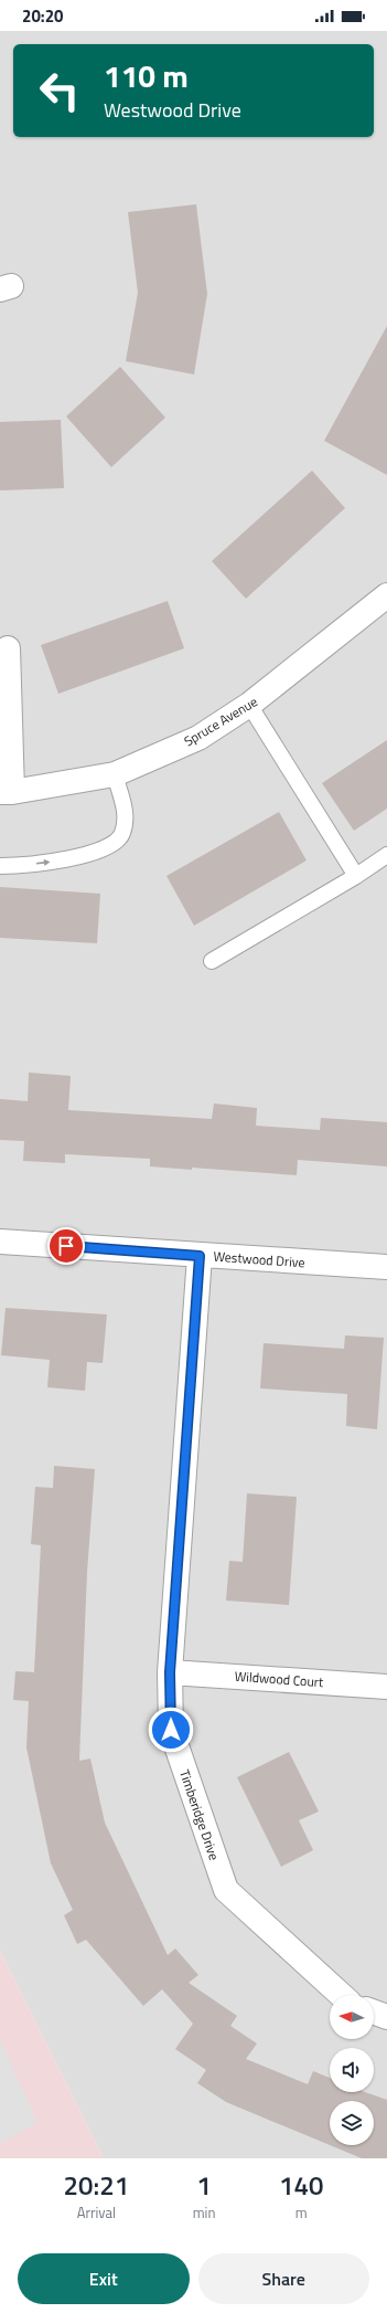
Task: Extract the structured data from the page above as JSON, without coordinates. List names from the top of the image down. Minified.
{"streets":{"street":["Spruce Avenue","Westwood Drive","Wildwood Court","Timberidge Drive"]},"crossings":[["Westwood Drive","Timberidge Drive"],["Wildwood Court","Timberidge Drive"]],"north":"left","page":{"status":"20:20","turn":["110 m","Westwood Drive"],"eta":["20:21","Arrival","1","min","140","m"],"buttons":["Exit","Share"]}}
